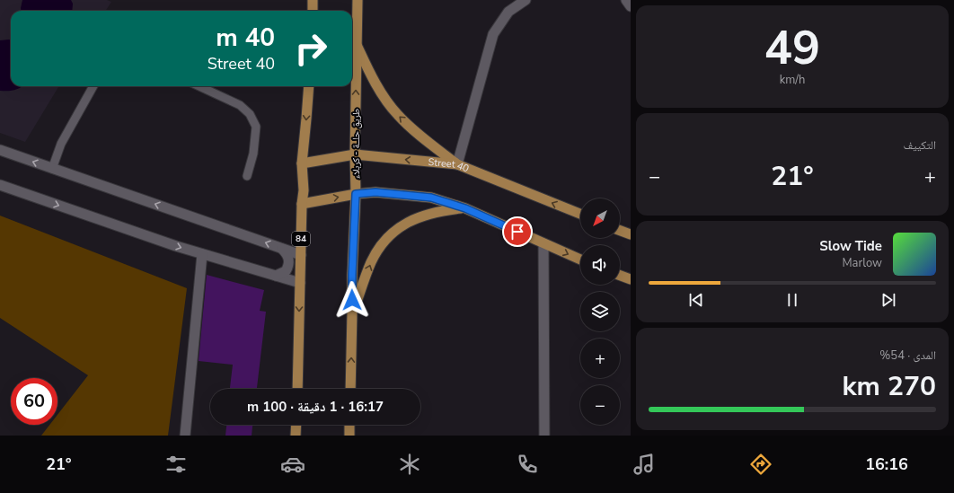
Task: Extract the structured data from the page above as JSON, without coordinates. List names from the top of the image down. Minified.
{"streets":{"main road":["طريق حلــة - كربلاء","Street 40","84"]},"crossings":[["طريق حلــة - كربلاء","Street 40"],["Street 40","84"]],"north":"bottom left","page":{"tile":[["49","km/h"],"التكييف",["المدى · 54%","270 km"]],"turn":["40 m","Street 40"],"heat":["−","21°","+"],"map_buttons":["+","−"],"song":["Slow Tide","Marlow"],"limit":"60","trip":"16:17 · 1 دقيقة · 100 m","tabs":["16:16","21°"]}}
